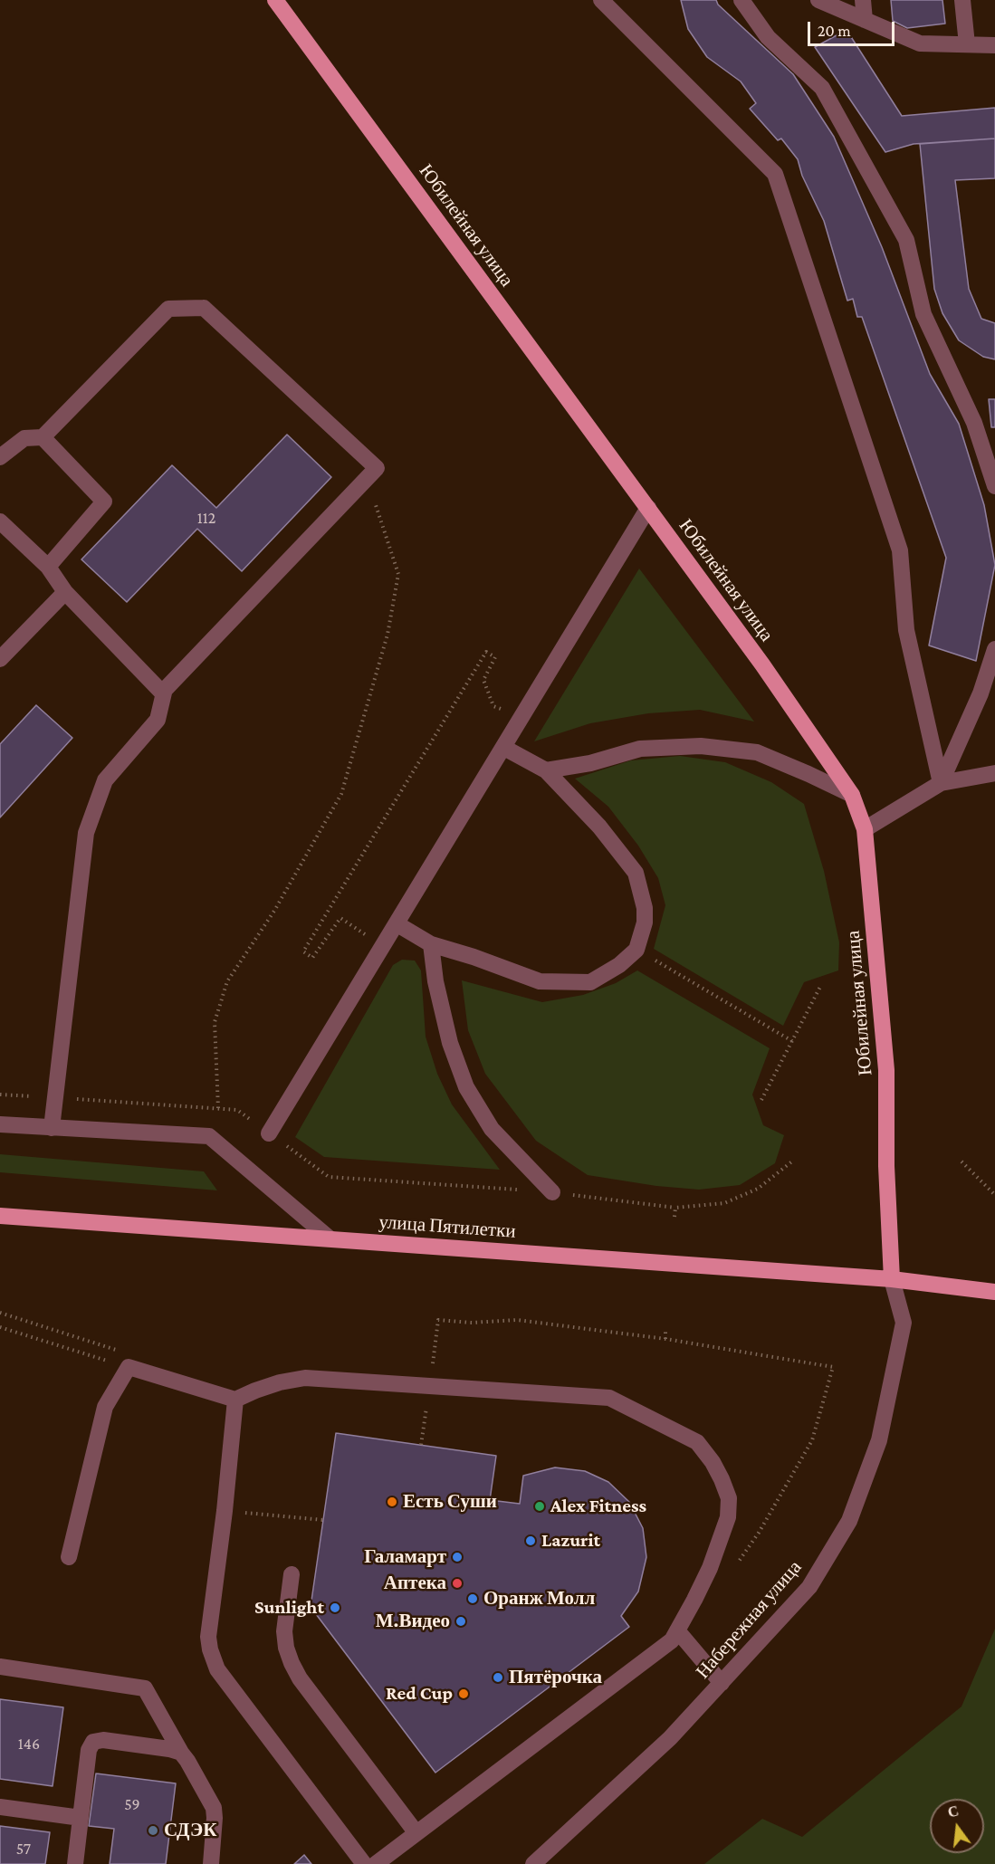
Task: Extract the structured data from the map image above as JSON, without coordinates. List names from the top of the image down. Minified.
{"streets":{"main road":["Юбилейная улица","улица Пятилетки"],"street":["Набережная улица"]},"crossings":[["Юбилейная улица","улица Пятилетки"],["Юбилейная улица","Набережная улица"],["улица Пятилетки","Набережная улица"]],"places":["Есть Суши","Alex Fitness","Lazurit","Галамарт","Аптека","Оранж Молл","Sunlight","М.Видео","Пятёрочка","Red Cup","СДЭК"],"house_numbers":["112","146","59","57"],"scale_bar":"20 m","north":"top"}
